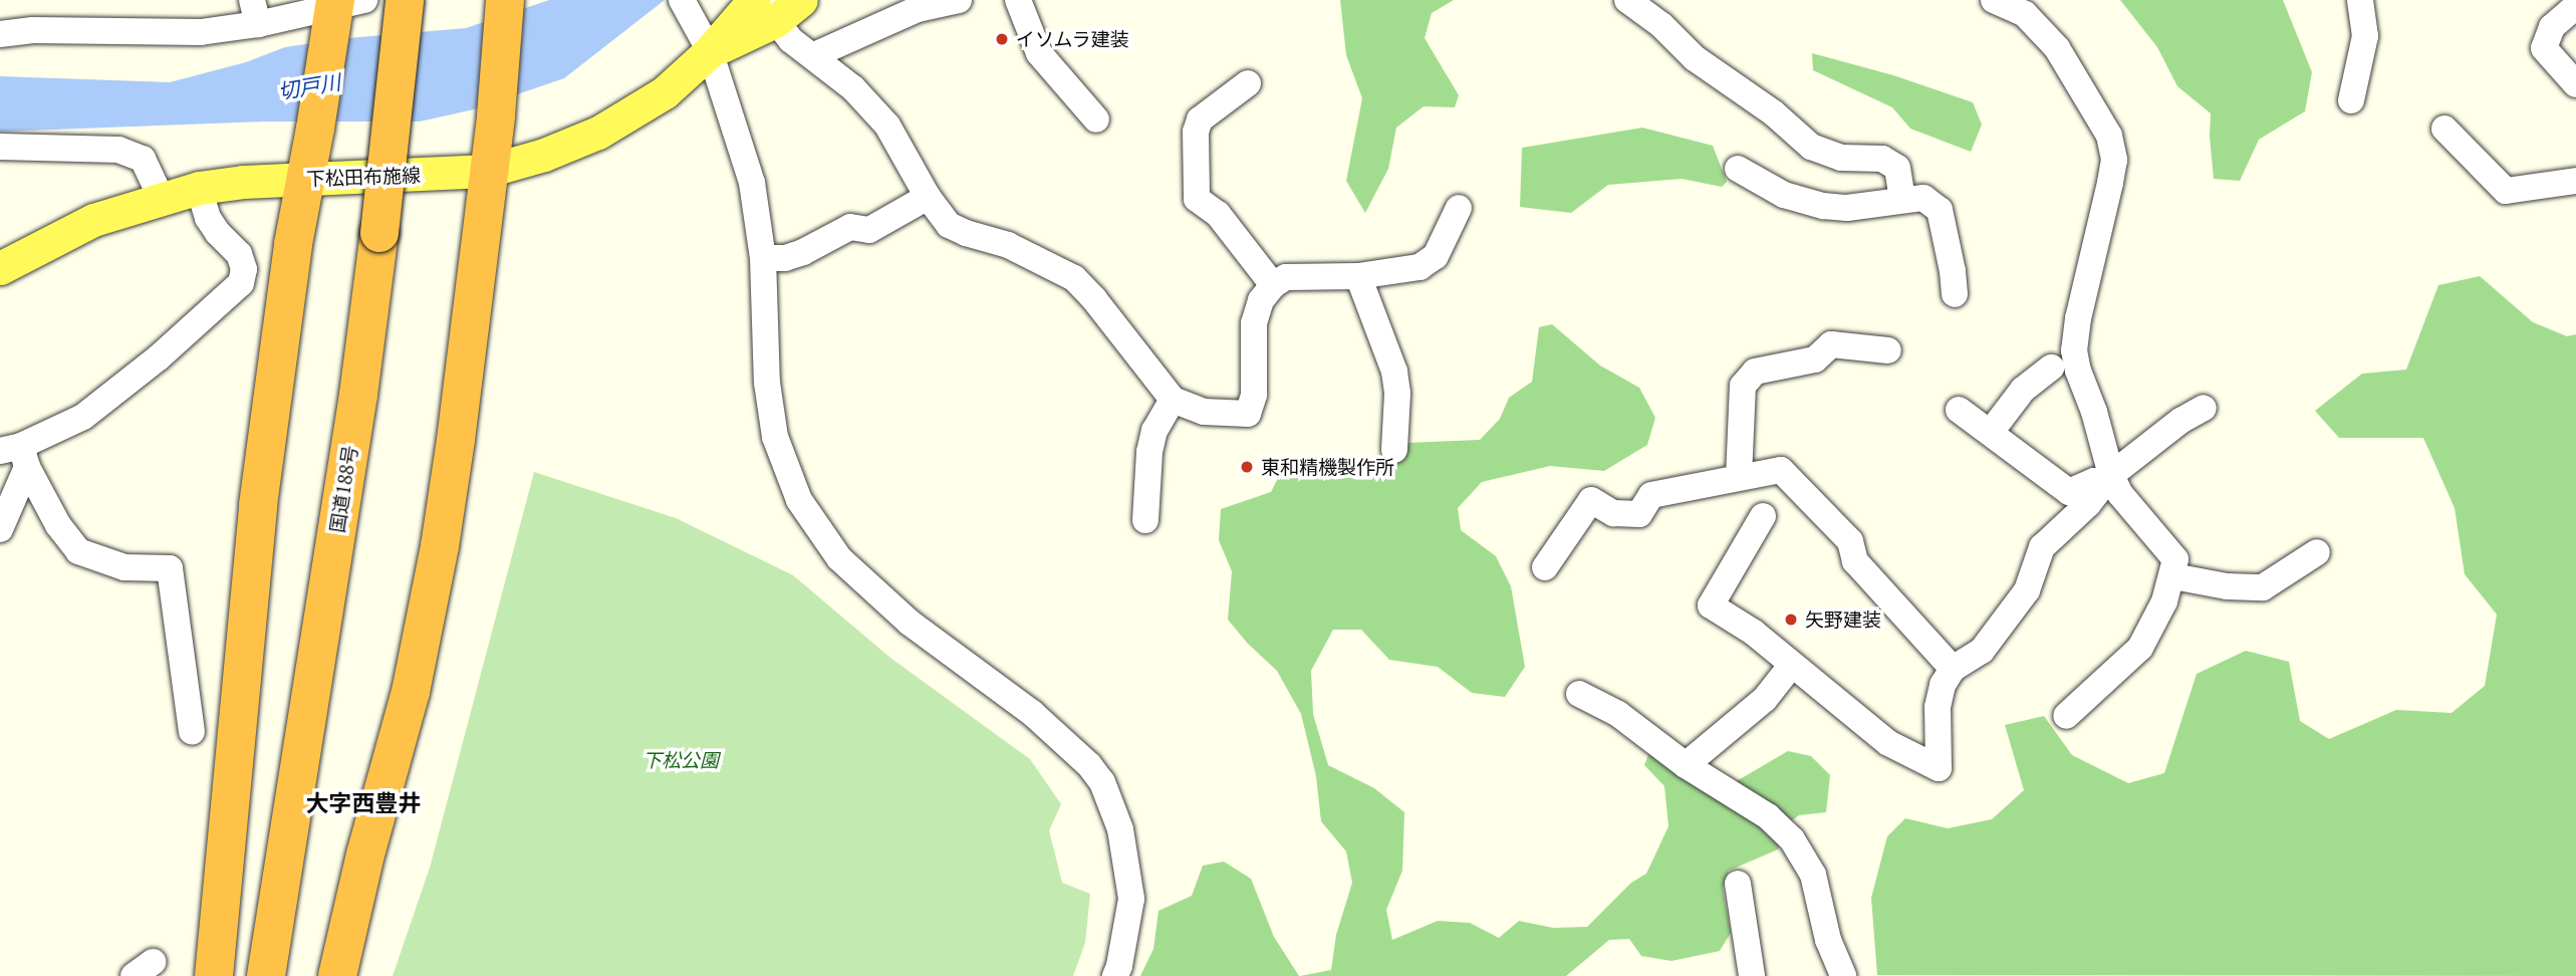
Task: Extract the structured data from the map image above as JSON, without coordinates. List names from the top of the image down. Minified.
{"streets":{"highway":["国道188号"],"main road":["下松田布施線"]},"districts":["大字西豊井"],"water":["切戸川"],"parks":["下松公園"],"places":["イソムラ建装","東和精機製作所","矢野建装"]}
